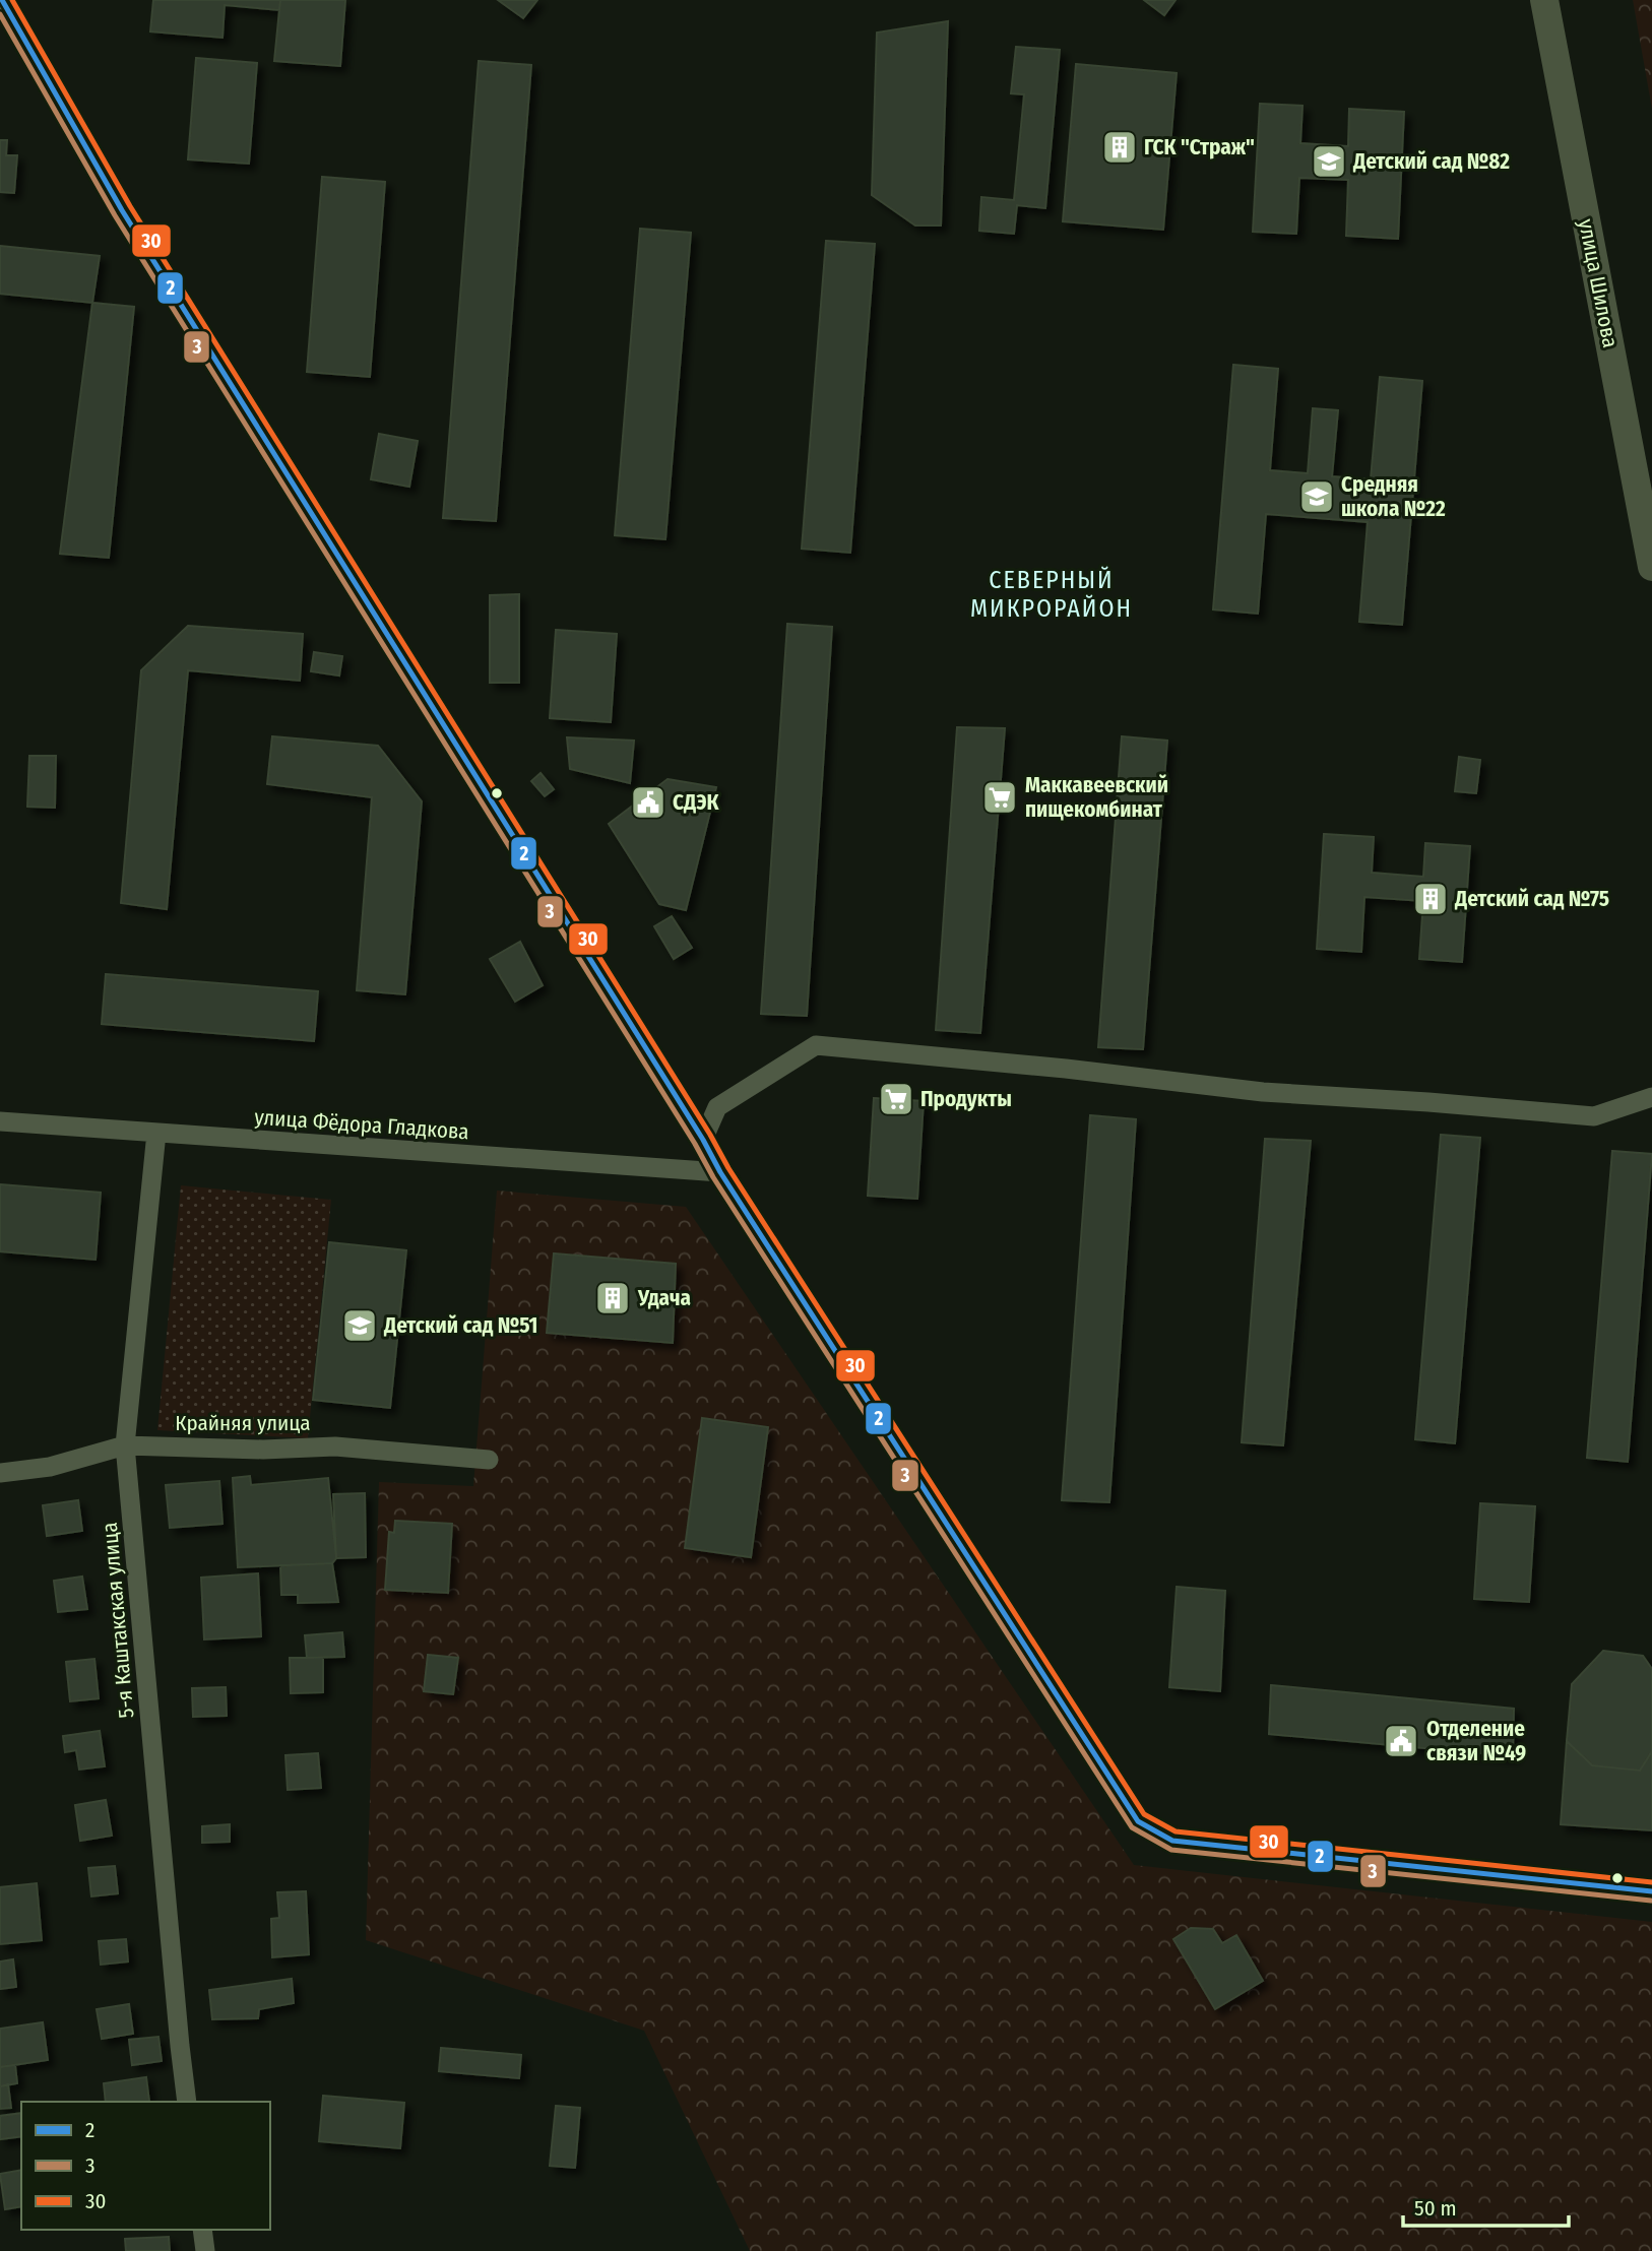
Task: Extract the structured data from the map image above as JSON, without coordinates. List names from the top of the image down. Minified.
{"streets":{"main road":["улица Шилова"],"street":["улица Фёдора Гладкова","Крайняя улица","5-я Каштакская улица"]},"crossings":[["улица Фёдора Гладкова","5-я Каштакская улица"],["Крайняя улица","5-я Каштакская улица"]],"districts":["СЕВЕРНЫЙ МИКРОРАЙОН"],"places":{"building":["ГСК \"Страж\"","Детский сад №75","Удача"],"school or university":["Детский сад №82","Средняя школа №22","Детский сад №51"],"supermarket":["Маккавеевский пищекомбинат","Продукты"],"public building":["СДЭК","Отделение связи №49"]},"lines":["transit line 2","transit line 30","transit line 3"],"legend":["2","3","30"],"scale_bar":"50 m"}
